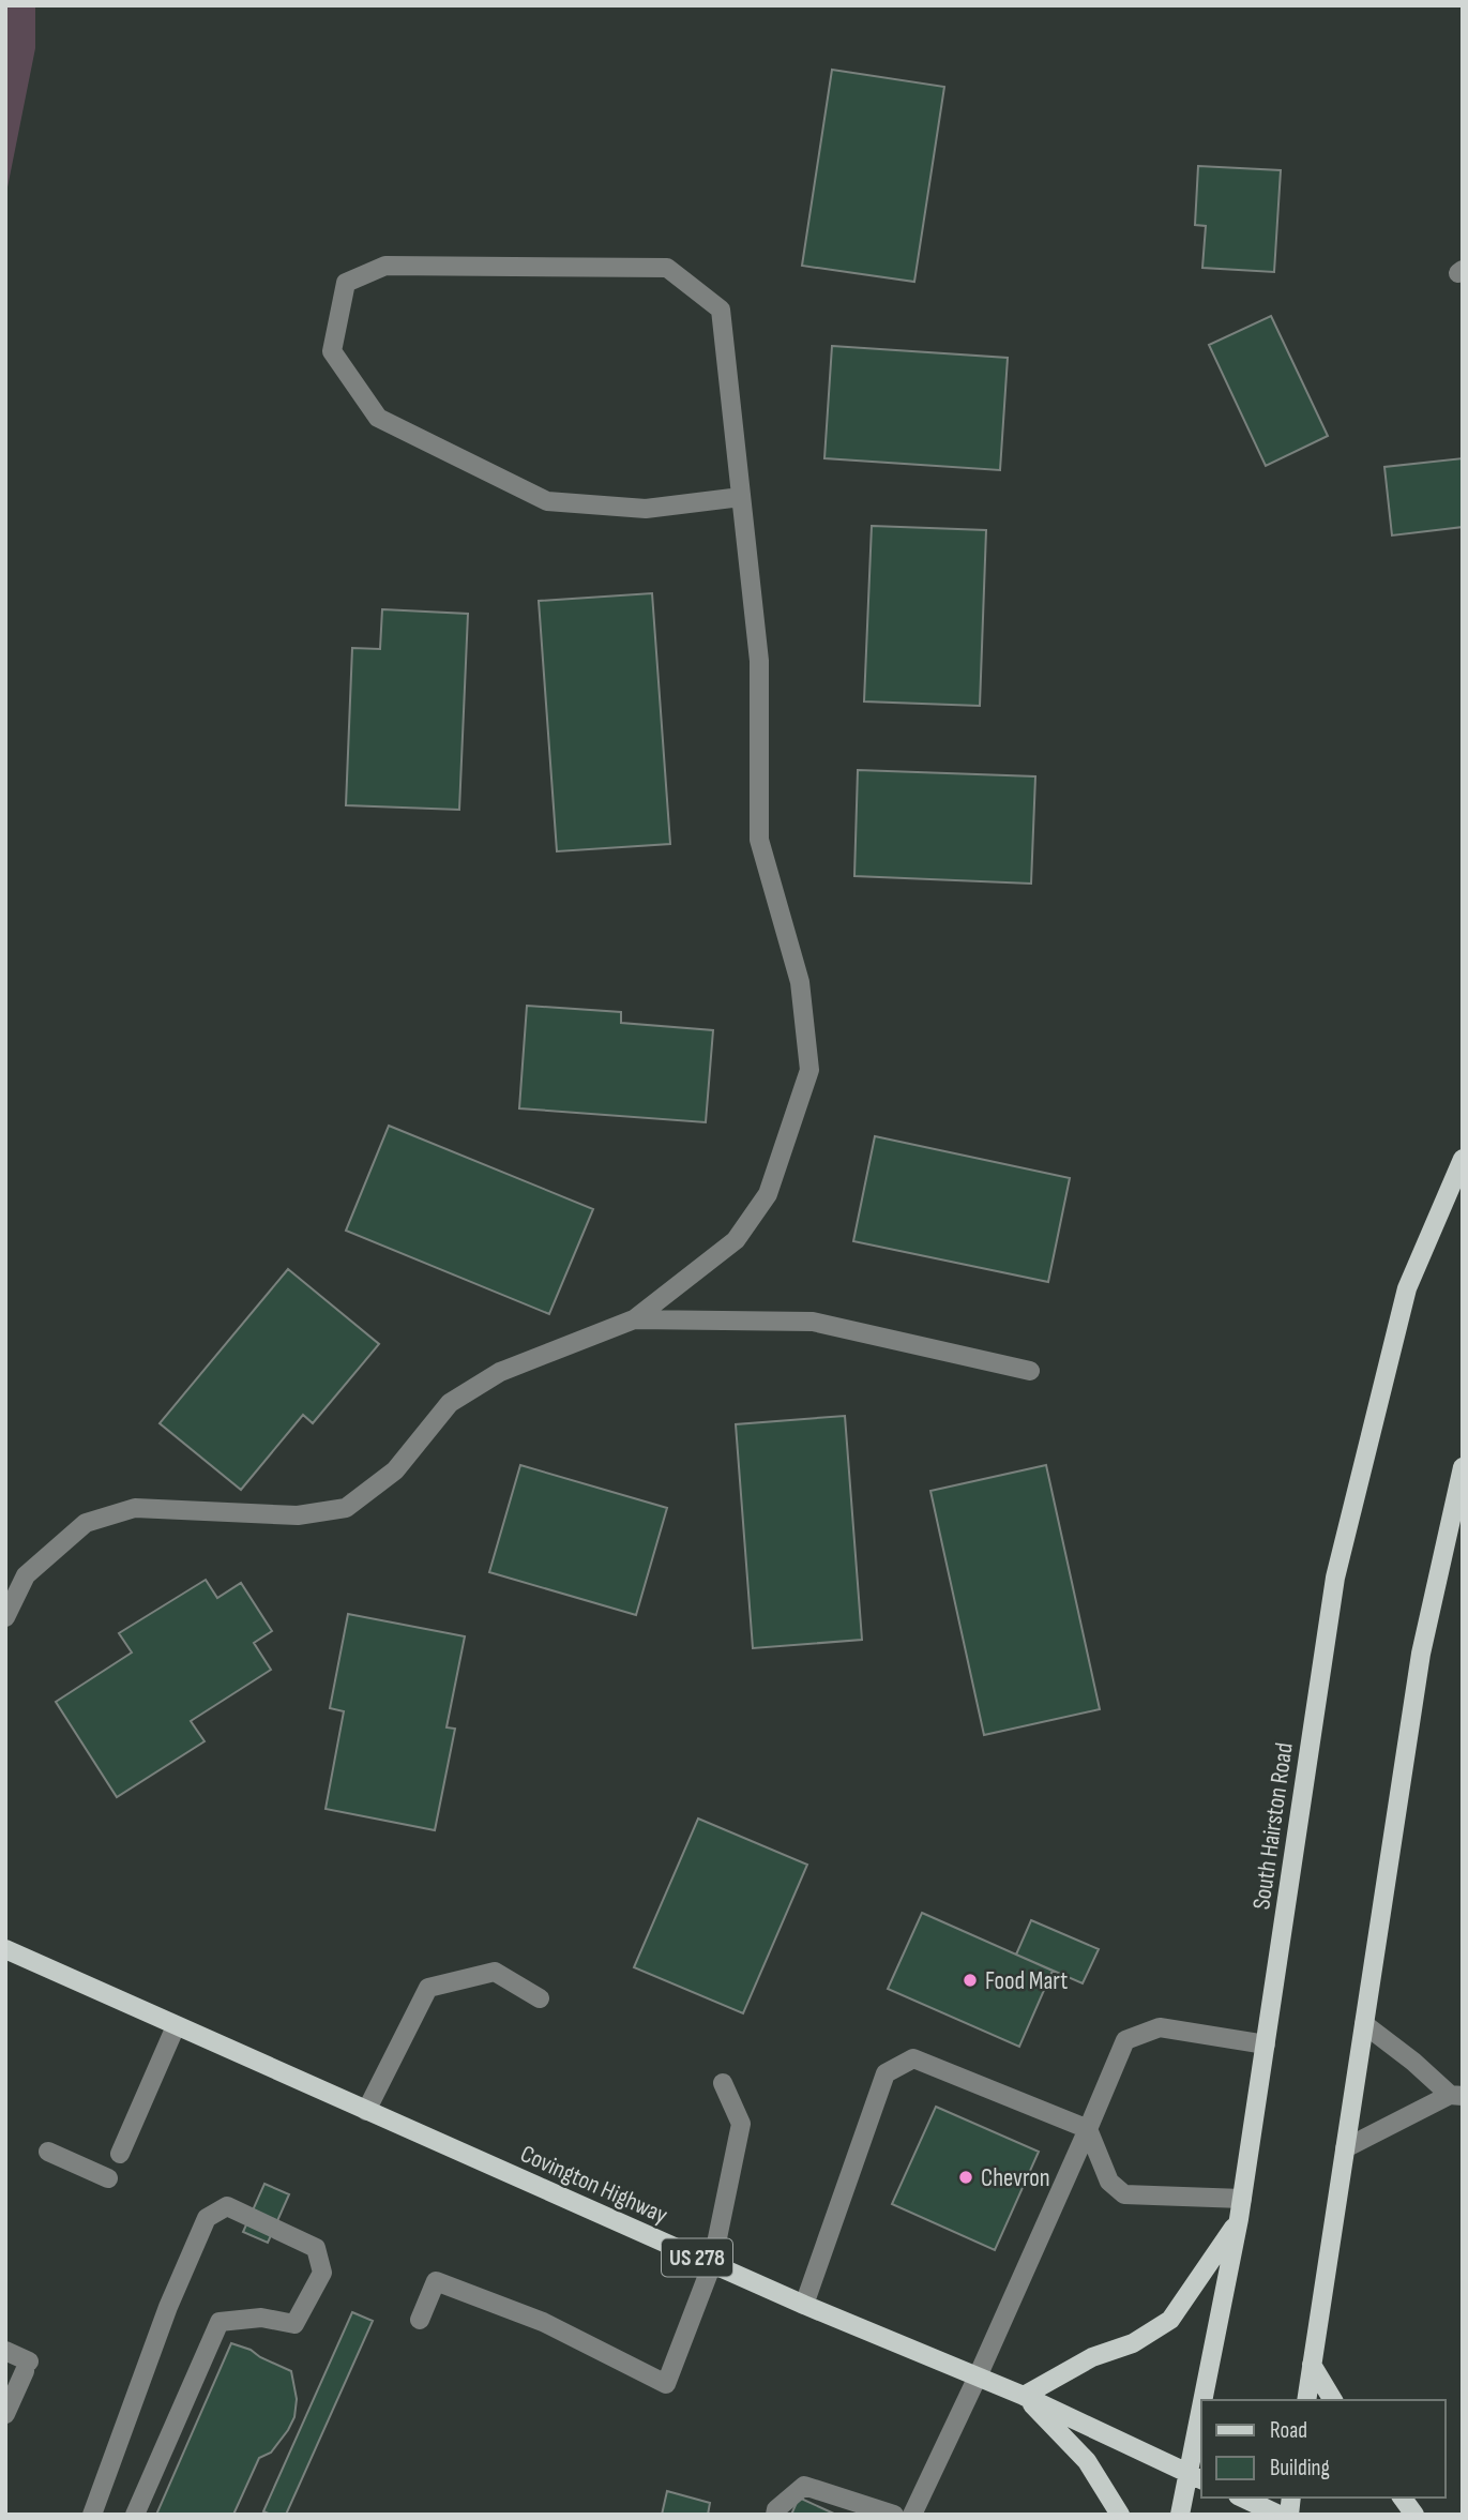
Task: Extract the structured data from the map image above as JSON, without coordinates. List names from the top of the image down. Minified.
{"streets":{"main road":["South Hairston Road","Covington Highway","US 278"]},"crossings":[["South Hairston Road","Covington Highway"]],"places":["Food Mart","Chevron"],"legend":["Road","Building"]}
